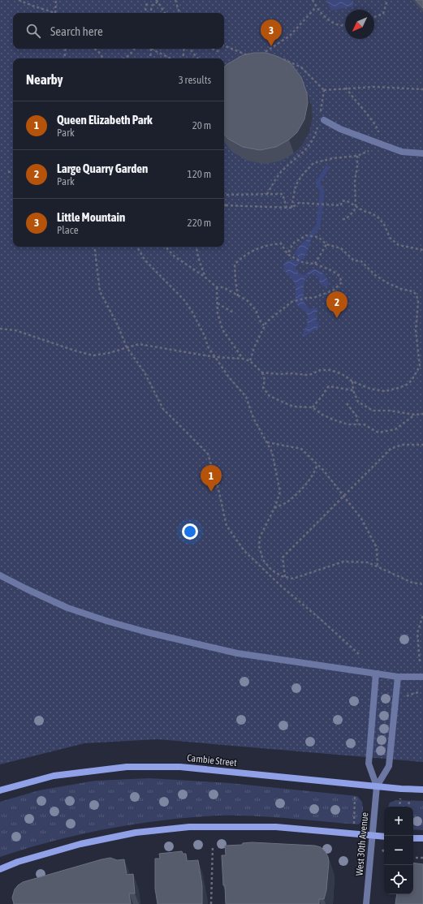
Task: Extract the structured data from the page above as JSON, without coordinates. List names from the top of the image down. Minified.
{"streets":{"main road":["Cambie Street"],"street":["West 30th Avenue"]},"crossings":[["Cambie Street","West 30th Avenue"]],"north":"bottom left","page":{"search":"Search here","pins":["3","2","1"],"heading":["Nearby","3 results"],"list":[{"mark":"1","name":"Queen Elizabeth Park","note":"Park","value":"20 m"},{"mark":"2","name":"Large Quarry Garden","note":"Park","value":"120 m"},{"mark":"3","name":"Little Mountain","note":"Place","value":"220 m"}],"map_buttons":["+","−"]}}
